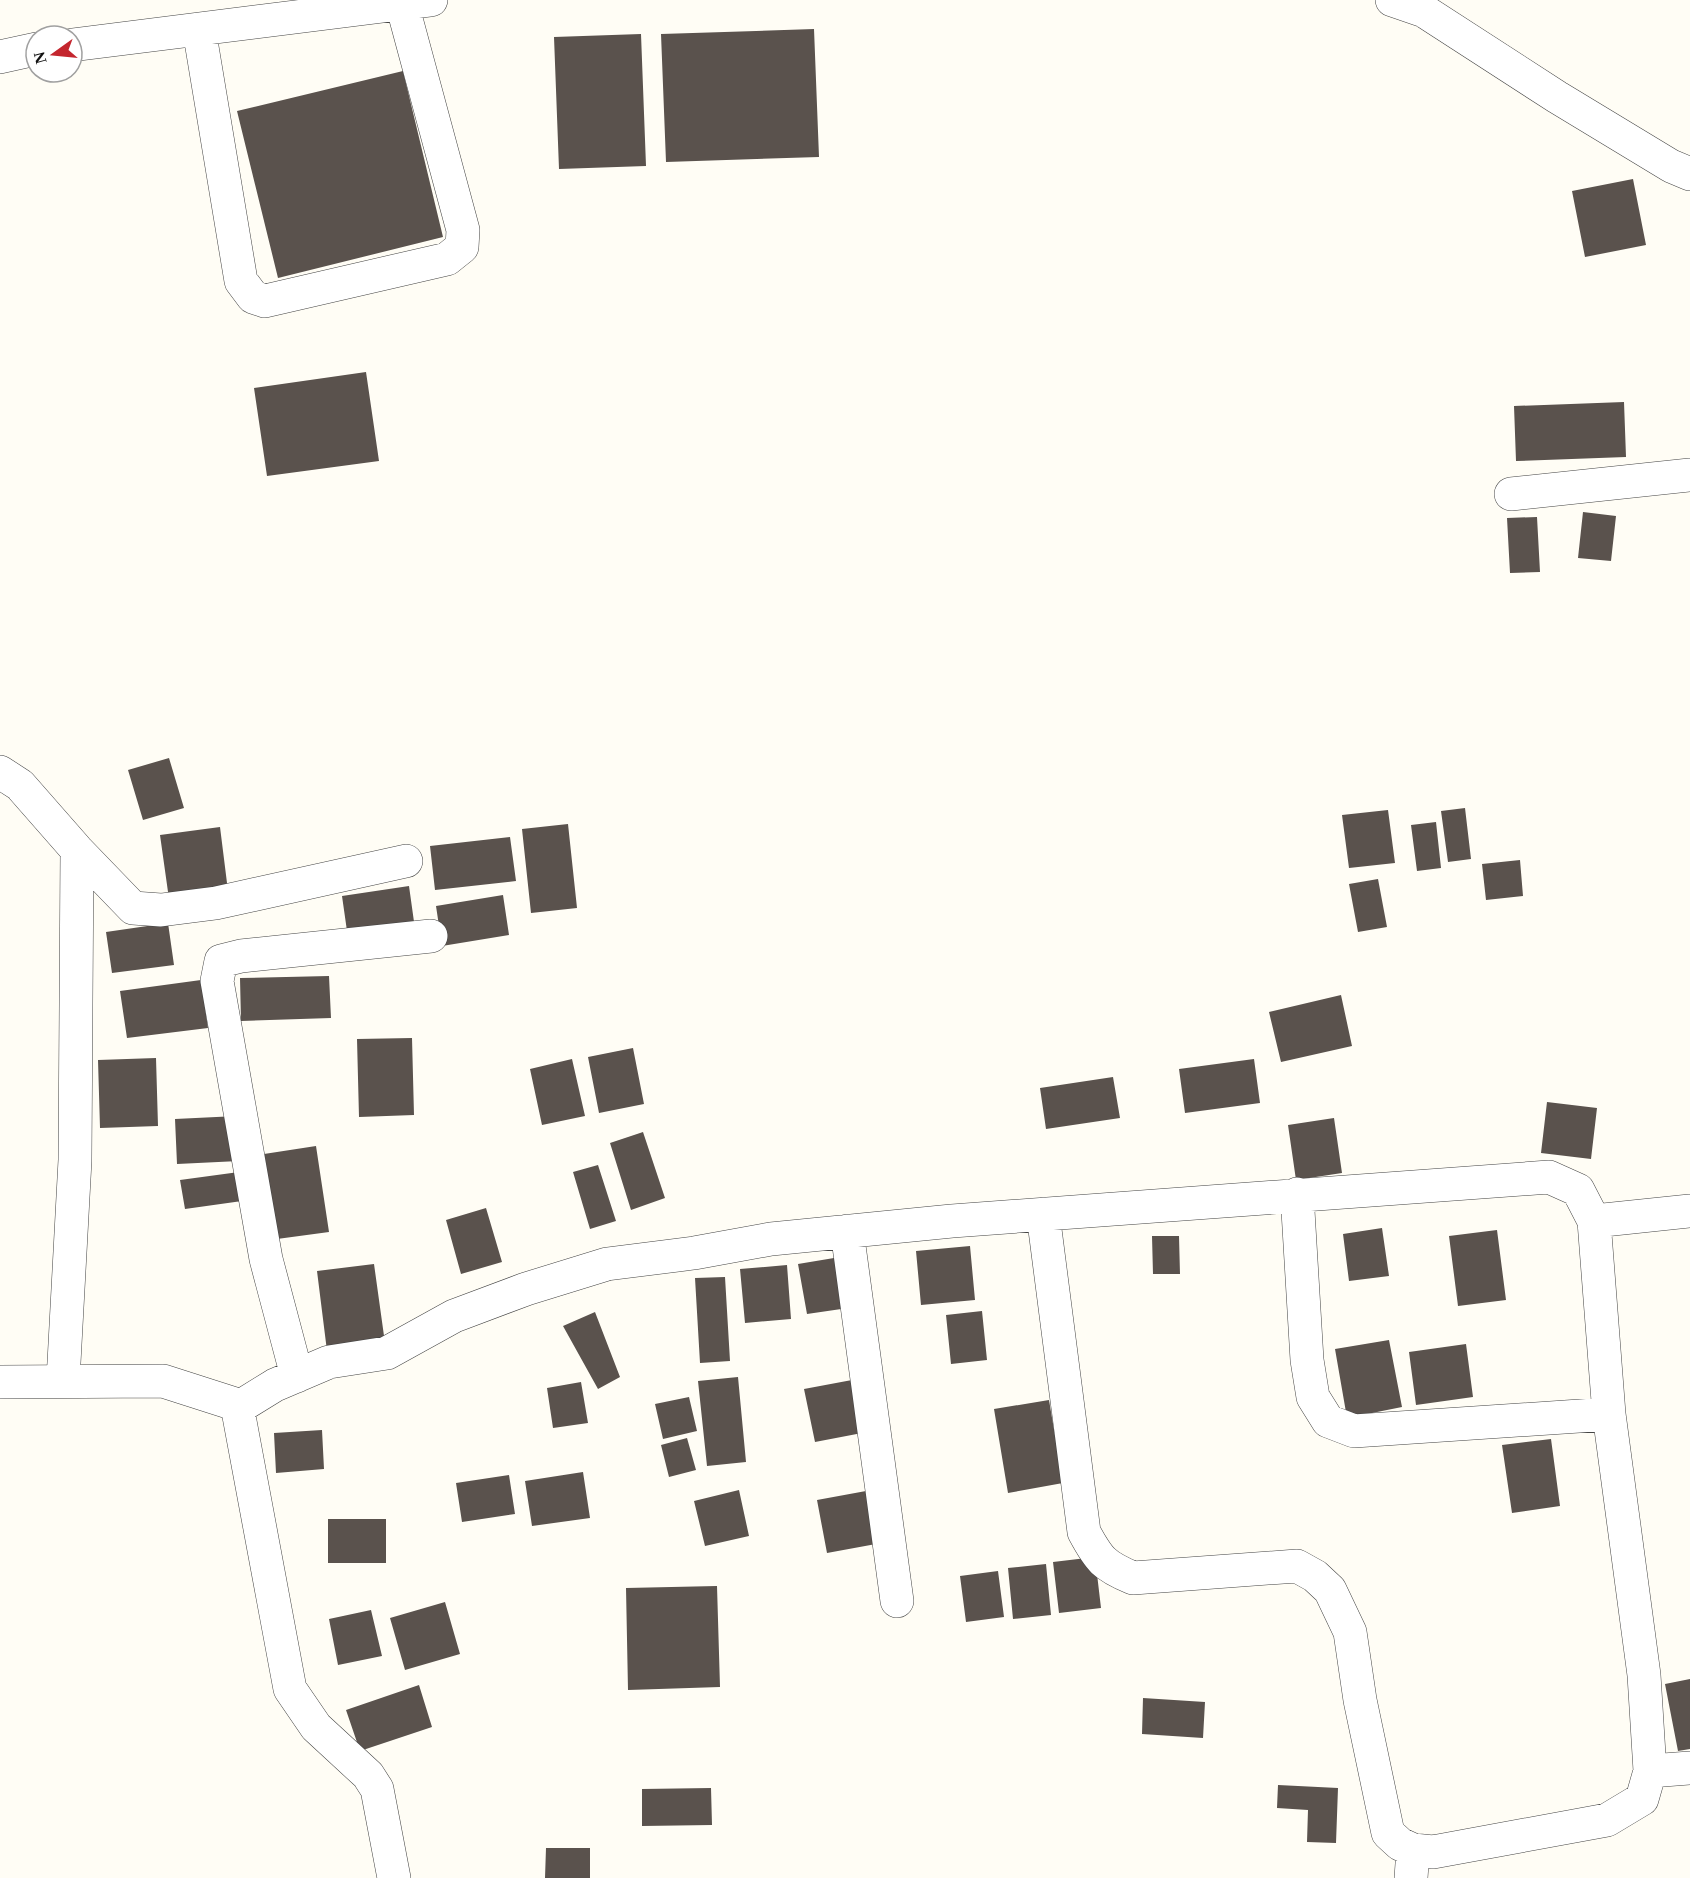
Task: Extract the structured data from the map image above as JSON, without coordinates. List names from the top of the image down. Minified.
{"north":"left"}
